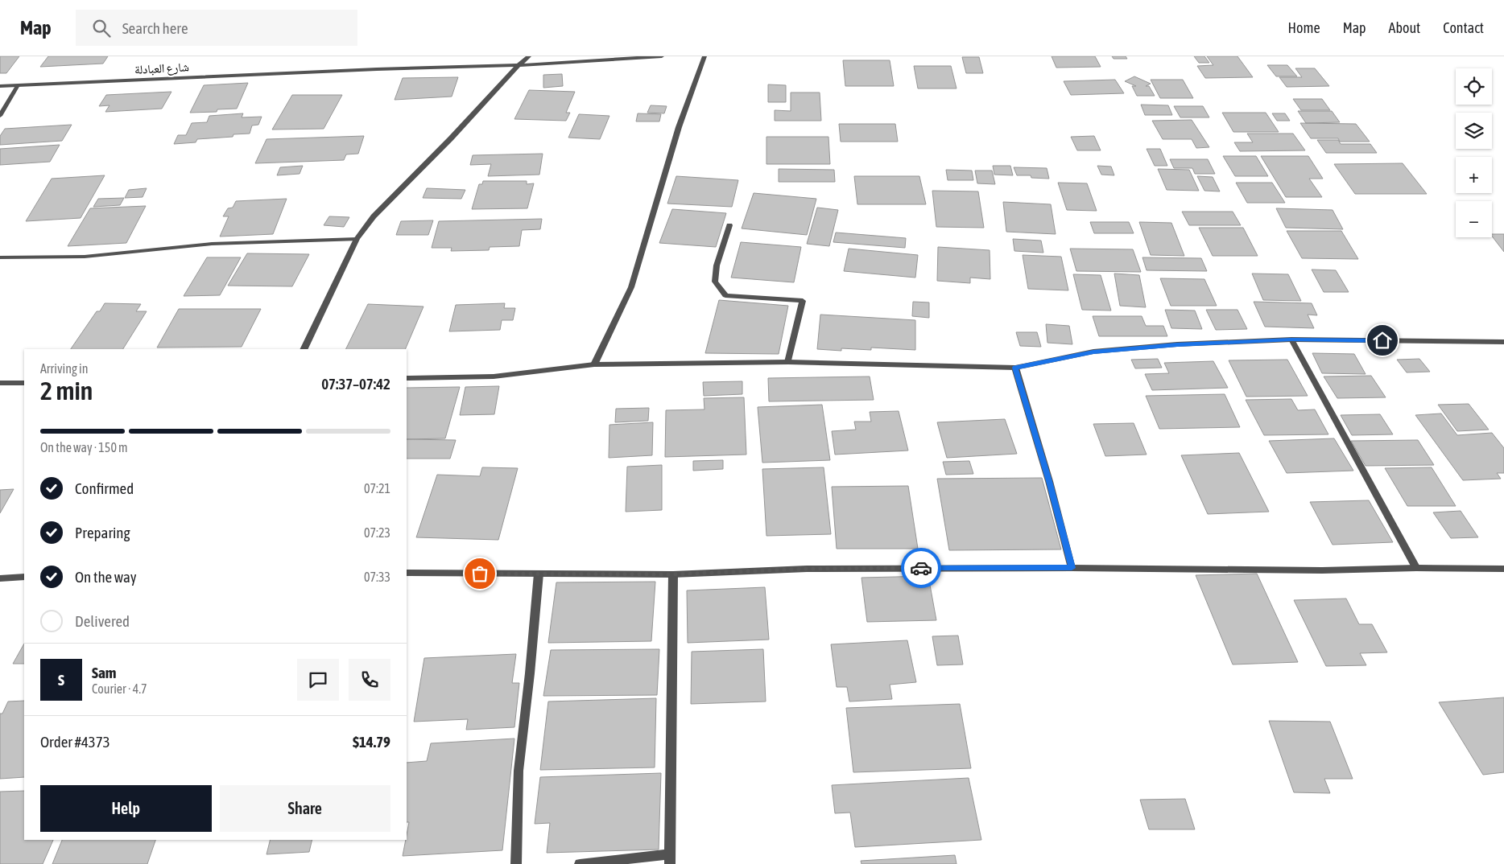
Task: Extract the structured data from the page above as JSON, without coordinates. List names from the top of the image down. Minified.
{"streets":{"street":["شارع العبادلة"]},"page":{"header":"Map","search":"Search here","nav":["Home","Map","About","Contact"],"map_buttons":["+","−"],"heading":["2 min","Arriving in","07:37–07:42"],"panel":["Sam","Courier · 4.7","Order #4373","$14.79"],"bar":"On the way · 150 m","list":[["Confirmed","07:21"],["Preparing","07:23"],["On the way","07:33"],"Delivered"],"round":"S","buttons":["Help","Share"]}}
